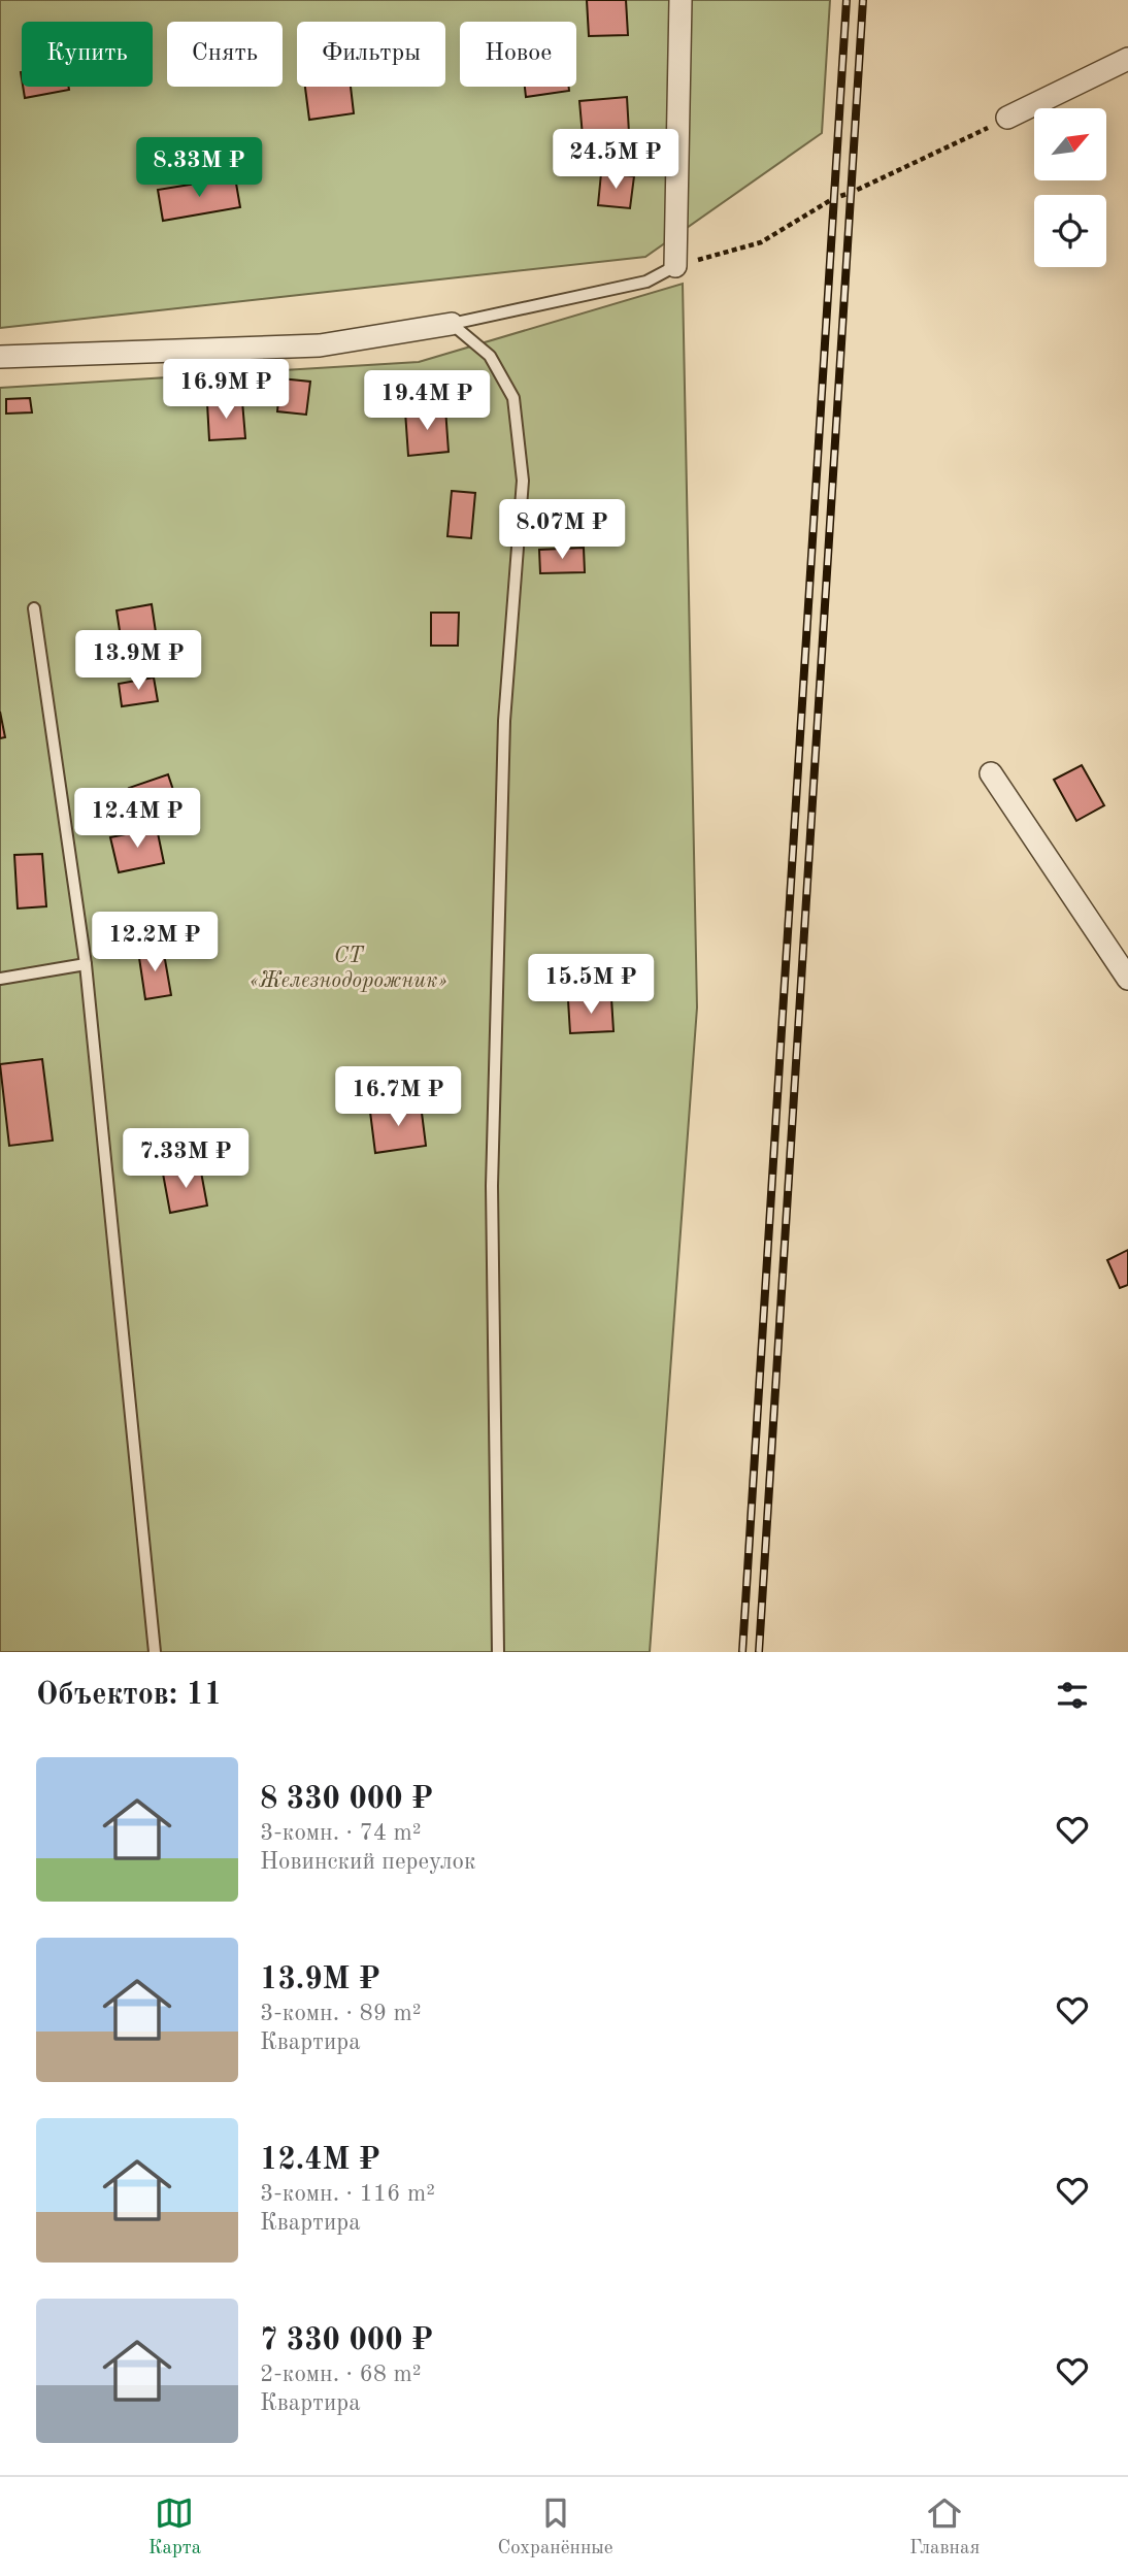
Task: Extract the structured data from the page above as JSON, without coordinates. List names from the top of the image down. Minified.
{"parks":["СТ «Железнодорожник»"],"north":"top right","page":{"chip":["Купить","Снять","Фильтры","Новое"],"price":["24.5M ₽","8.33M ₽","16.9M ₽","19.4M ₽","8.07M ₽","13.9M ₽","12.4M ₽","12.2M ₽","15.5M ₽","16.7M ₽","7.33M ₽"],"heading":"Объектов: 11","list":[{"name":"8 330 000 ₽","note":"3-комн. · 74 m² · Новинский переулок"},{"name":"13.9M ₽","note":"3-комн. · 89 m² · Квартира"},{"name":"12.4M ₽","note":"3-комн. · 116 m² · Квартира"},{"name":"7 330 000 ₽","note":"2-комн. · 68 m² · Квартира"}],"tabs":["Карта","Сохранённые","Главная"]}}
